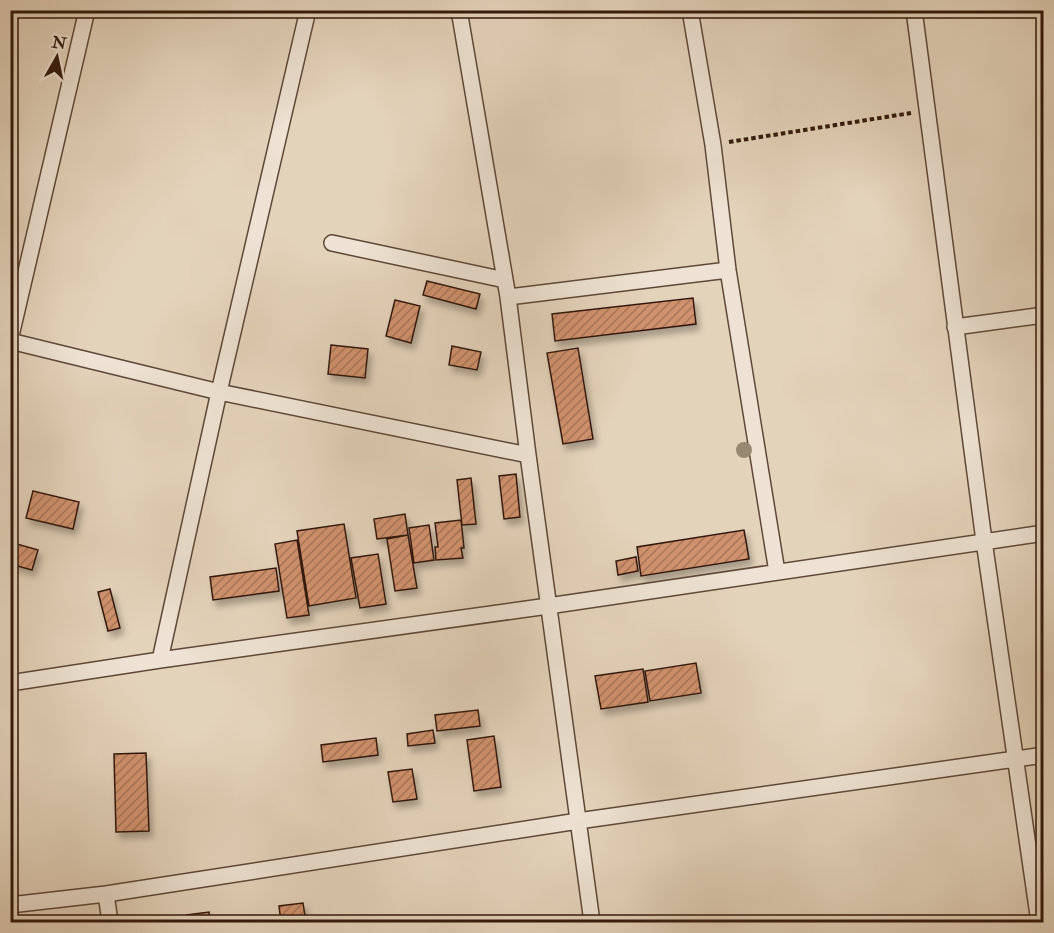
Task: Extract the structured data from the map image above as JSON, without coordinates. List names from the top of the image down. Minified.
{"north":"top"}
